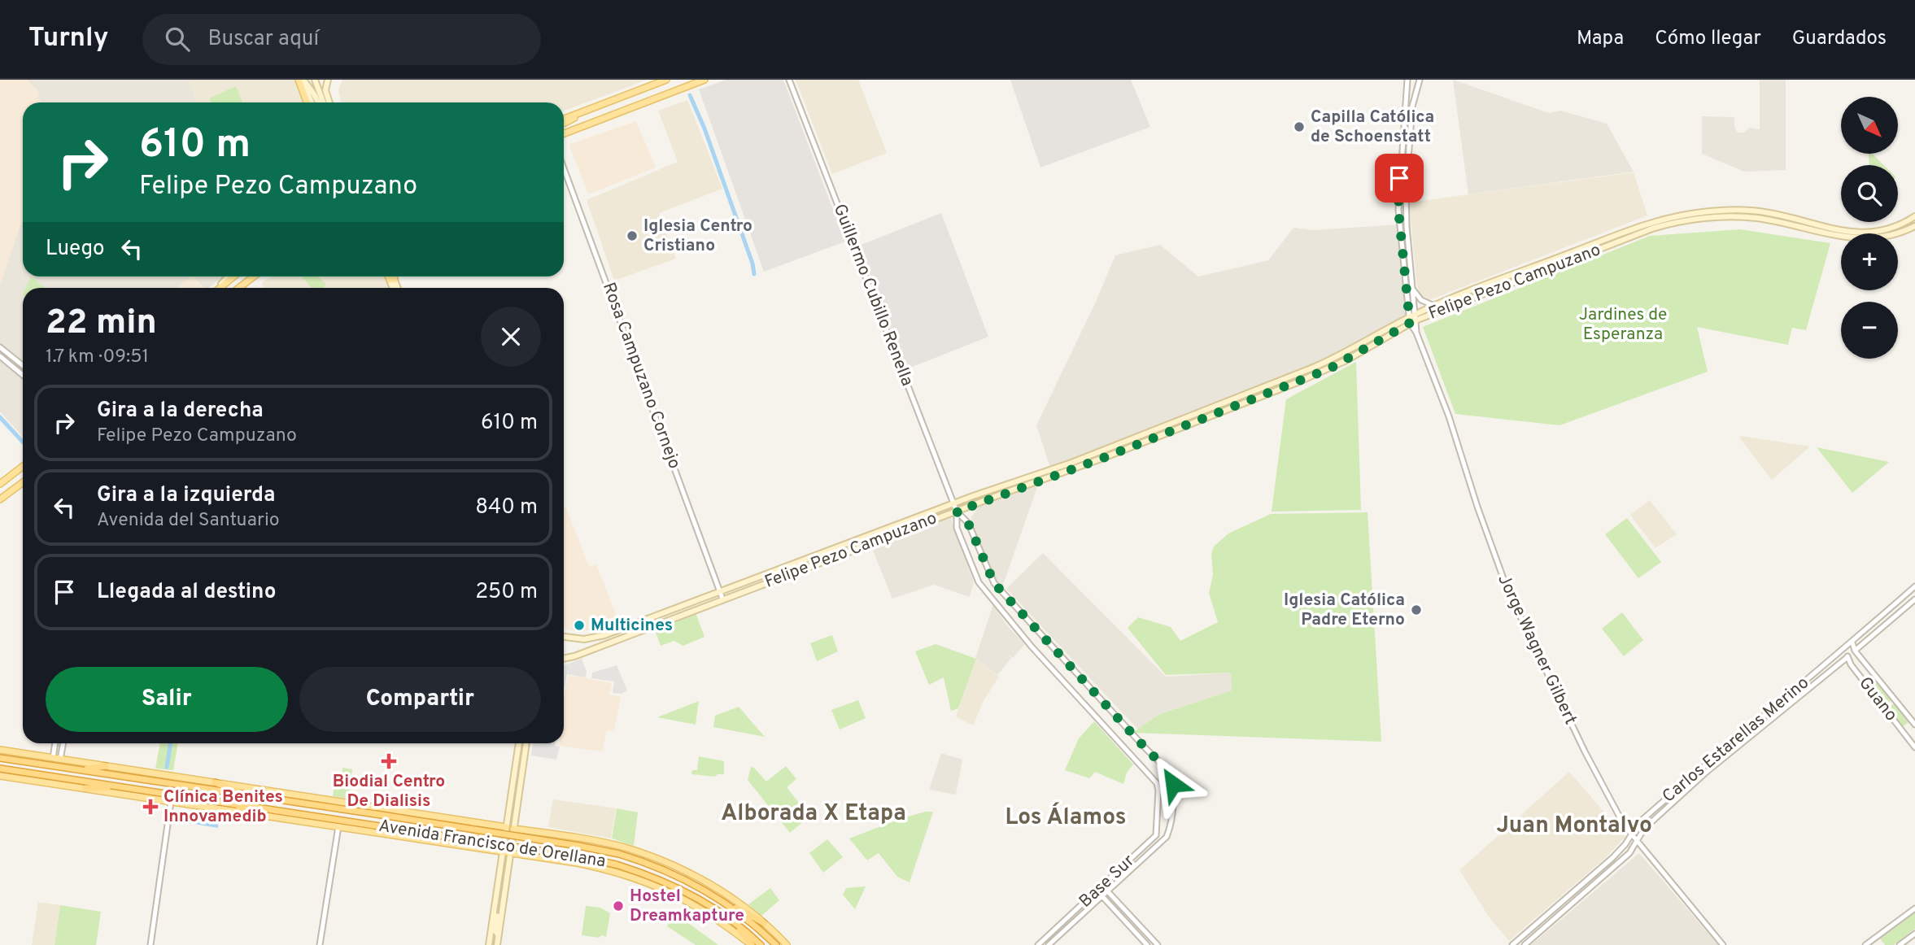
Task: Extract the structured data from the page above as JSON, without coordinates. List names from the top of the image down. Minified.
{"streets":{"highway":["Avenida Francisco de Orellana"],"main road":["Felipe Pezo Campuzano"],"street":["Guillermo Cubillo Renella","Rosa Campuzano Cornejo","Jorge Wagner Gilbert","Guano","Carlos Estarellas Merino","Base Sur"]},"crossings":[["Felipe Pezo Campuzano","Guillermo Cubillo Renella"],["Felipe Pezo Campuzano","Rosa Campuzano Cornejo"],["Felipe Pezo Campuzano","Jorge Wagner Gilbert"],["Guillermo Cubillo Renella","Base Sur"],["Jorge Wagner Gilbert","Carlos Estarellas Merino"],["Guano","Carlos Estarellas Merino"]],"districts":["Alborada X Etapa","Los Álamos","Juan Montalvo"],"parks":["Jardines de Esperanza"],"places":{"other":["Capilla Católica de Schoenstatt","Iglesia Centro Cristiano","Iglesia Católica Padre Eterno","Multicines","Hostel Dreamkapture"],"health":["Biodial Centro De Dialisis","Clínica Benites Innovamedib"]},"north":"bottom right","page":{"header":"Turnly","search":"Buscar aquí","nav":["Mapa","Cómo llegar","Guardados"],"map_buttons":["+","−"],"turn":["610 m","Felipe Pezo Campuzano"],"then":"Luego","heading":["22 min","1.7 km · 09:51"],"list":[{"name":"Gira a la derecha","note":"Felipe Pezo Campuzano","value":"610 m"},{"name":"Gira a la izquierda","note":"Avenida del Santuario","value":"840 m"},{"name":"Llegada al destino","value":"250 m"}],"buttons":["Salir","Compartir"]}}
